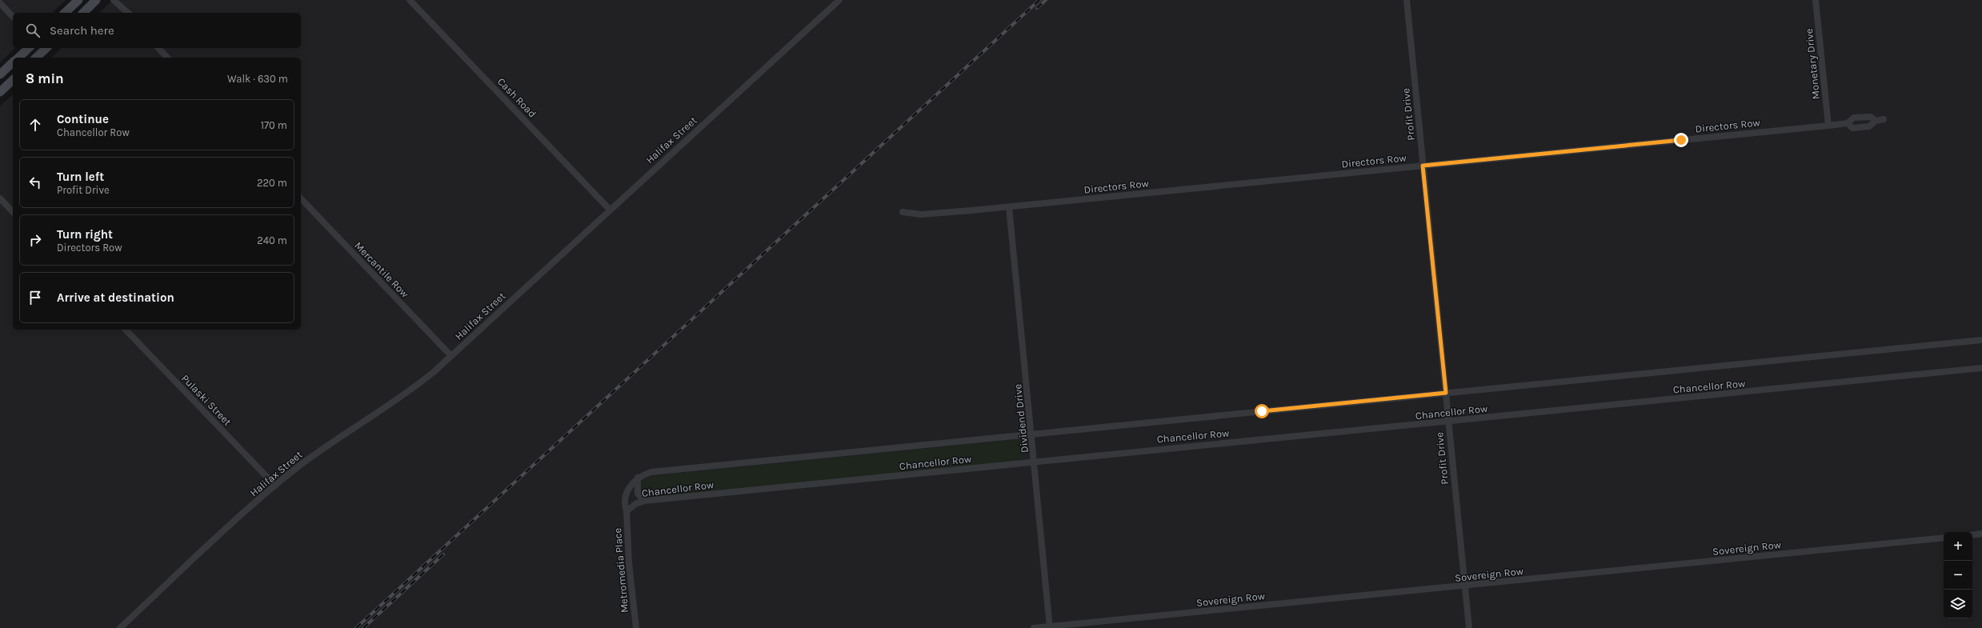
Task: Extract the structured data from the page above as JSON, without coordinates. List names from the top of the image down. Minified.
{"streets":{"street":["Monetary Drive","Cash Road","Profit Drive","Directors Row","Halifax Street","Mercantile Row","Chancellor Row","Pulaski Street","Dividend Drive","Sovereign Row","Metromedia Place"]},"crossings":[["Monetary Drive","Directors Row"],["Cash Road","Halifax Street"],["Profit Drive","Directors Row"],["Profit Drive","Chancellor Row"],["Profit Drive","Sovereign Row"],["Directors Row","Dividend Drive"],["Halifax Street","Mercantile Row"],["Halifax Street","Pulaski Street"],["Chancellor Row","Dividend Drive"],["Chancellor Row","Metromedia Place"],["Dividend Drive","Sovereign Row"]],"page":{"search":"Search here","heading":["8 min","Walk · 630 m"],"list":[["Continue","Chancellor Row","170 m"],["Turn left","Profit Drive","220 m"],["Turn right","Directors Row","240 m"],"Arrive at destination"],"map_buttons":["+","−"]}}
